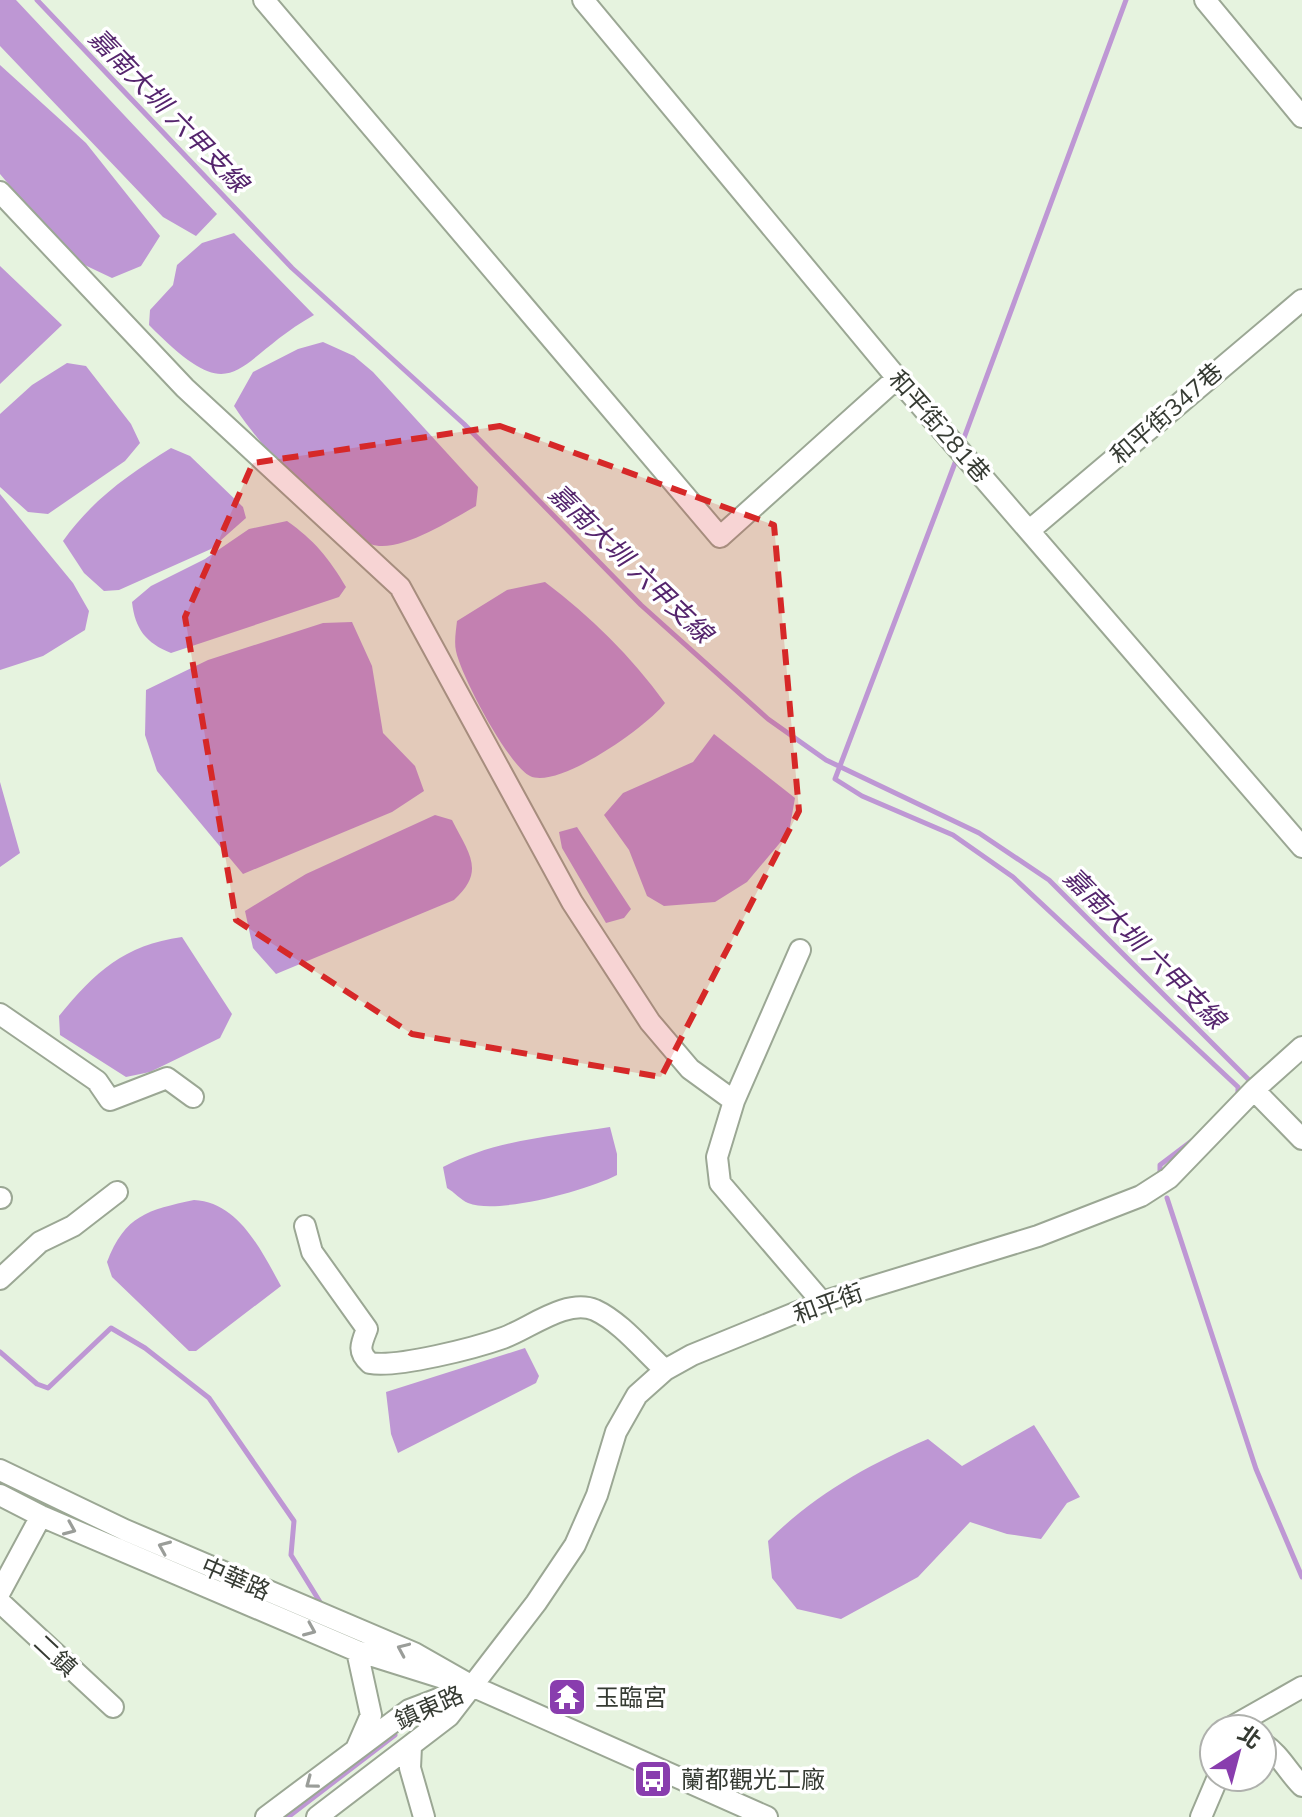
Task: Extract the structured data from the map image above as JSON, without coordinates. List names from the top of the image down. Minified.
{"streets":{"street":["和平街347巷","和平街281巷","和平街","中華路","二鎮","鎮東路"]},"crossings":[["和平街347巷","和平街281巷"],["和平街","中華路"],["和平街","鎮東路"],["中華路","鎮東路"]],"water":["嘉南大圳 六甲支線"],"places":{"temple":["玉臨宮"],"bus stop":["蘭都觀光工廠"]},"north":"top right"}
